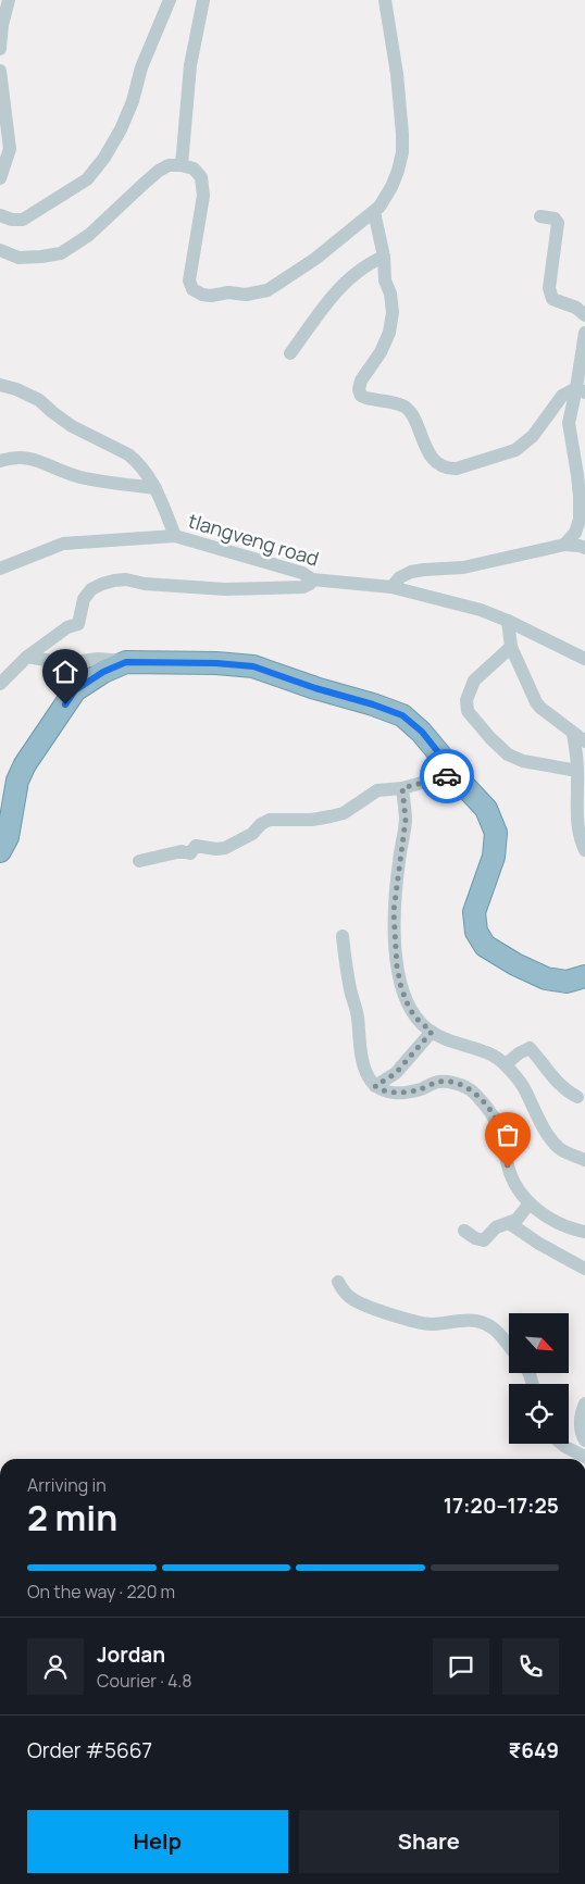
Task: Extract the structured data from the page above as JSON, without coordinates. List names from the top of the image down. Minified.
{"streets":{"street":["tlangveng road"]},"north":"bottom right","page":{"heading":["2 min","Arriving in","17:20–17:25"],"panel":["Jordan","Courier · 4.8","Order #5667","₹649"],"bar":"On the way · 220 m","buttons":["Help","Share"]}}
